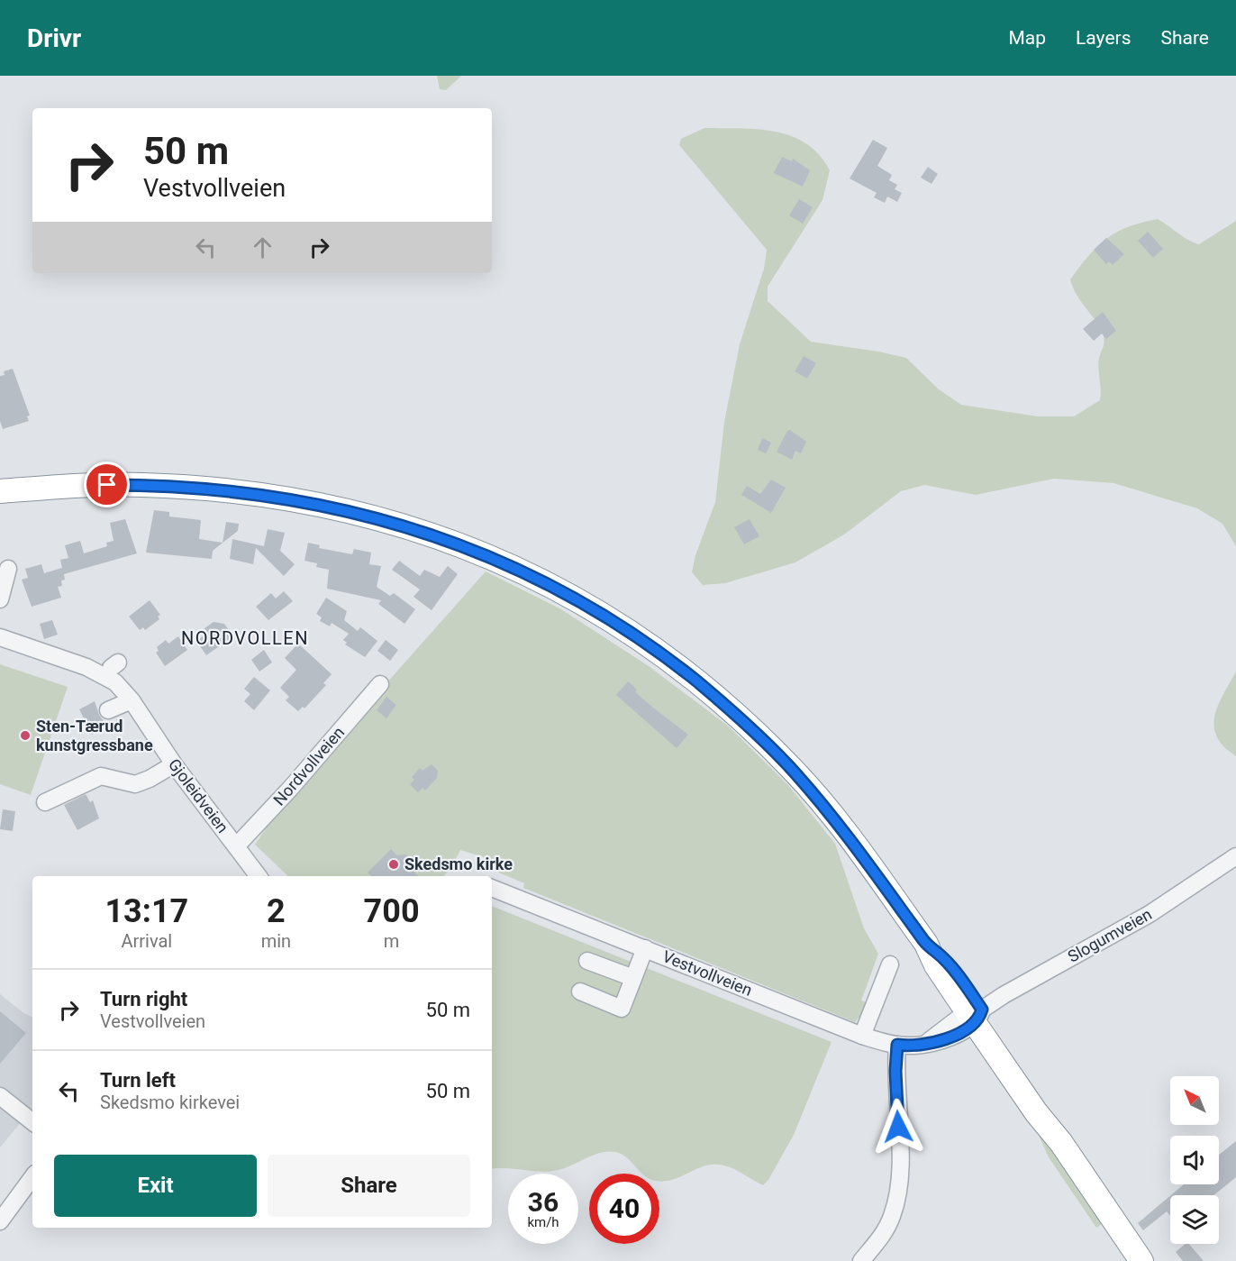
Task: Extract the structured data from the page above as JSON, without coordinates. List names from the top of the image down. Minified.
{"streets":{"street":["Nordvollveien","Gjoleidveien","Slogumveien","Vestvollveien"]},"crossings":[["Nordvollveien","Gjoleidveien"],["Slogumveien","Vestvollveien"]],"districts":["NORDVOLLEN"],"places":["Sten-Tærud kunstgressbane","Skedsmo kirke"],"north":"top left","page":{"header":"Drivr","nav":["Map","Layers","Share"],"turn":["50 m","Vestvollveien"],"eta":["13:17","Arrival","2","min","700","m"],"list":[{"name":"Turn right","note":"Vestvollveien","value":"50 m"},{"name":"Turn left","note":"Skedsmo kirkevei","value":"50 m"}],"buttons":["Exit","Share"],"speed":"36 km/h","limit":"40"}}
